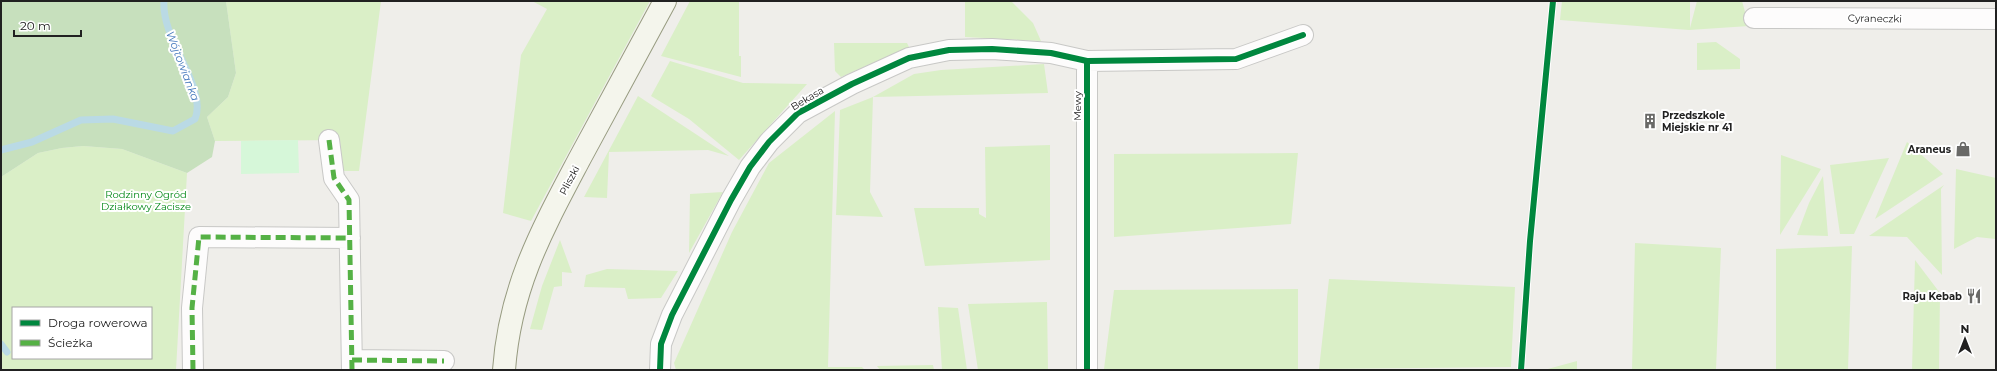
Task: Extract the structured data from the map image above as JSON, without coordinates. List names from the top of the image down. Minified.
{"streets":{"street":["Cyraneczki","Bekasa","Mewy","Pliszki"]},"crossings":[["Bekasa","Mewy"]],"water":["Wójtowianka"],"parks":["Rodzinny Ogród Działkowy Zacisze"],"places":{"building":["Przedszkole Miejskie nr 41"],"shop":["Araneus"],"restaurant":["Raju Kebab"]},"legend":["Droga rowerowa","Ścieżka"],"scale_bar":"20 m","north":"top"}
